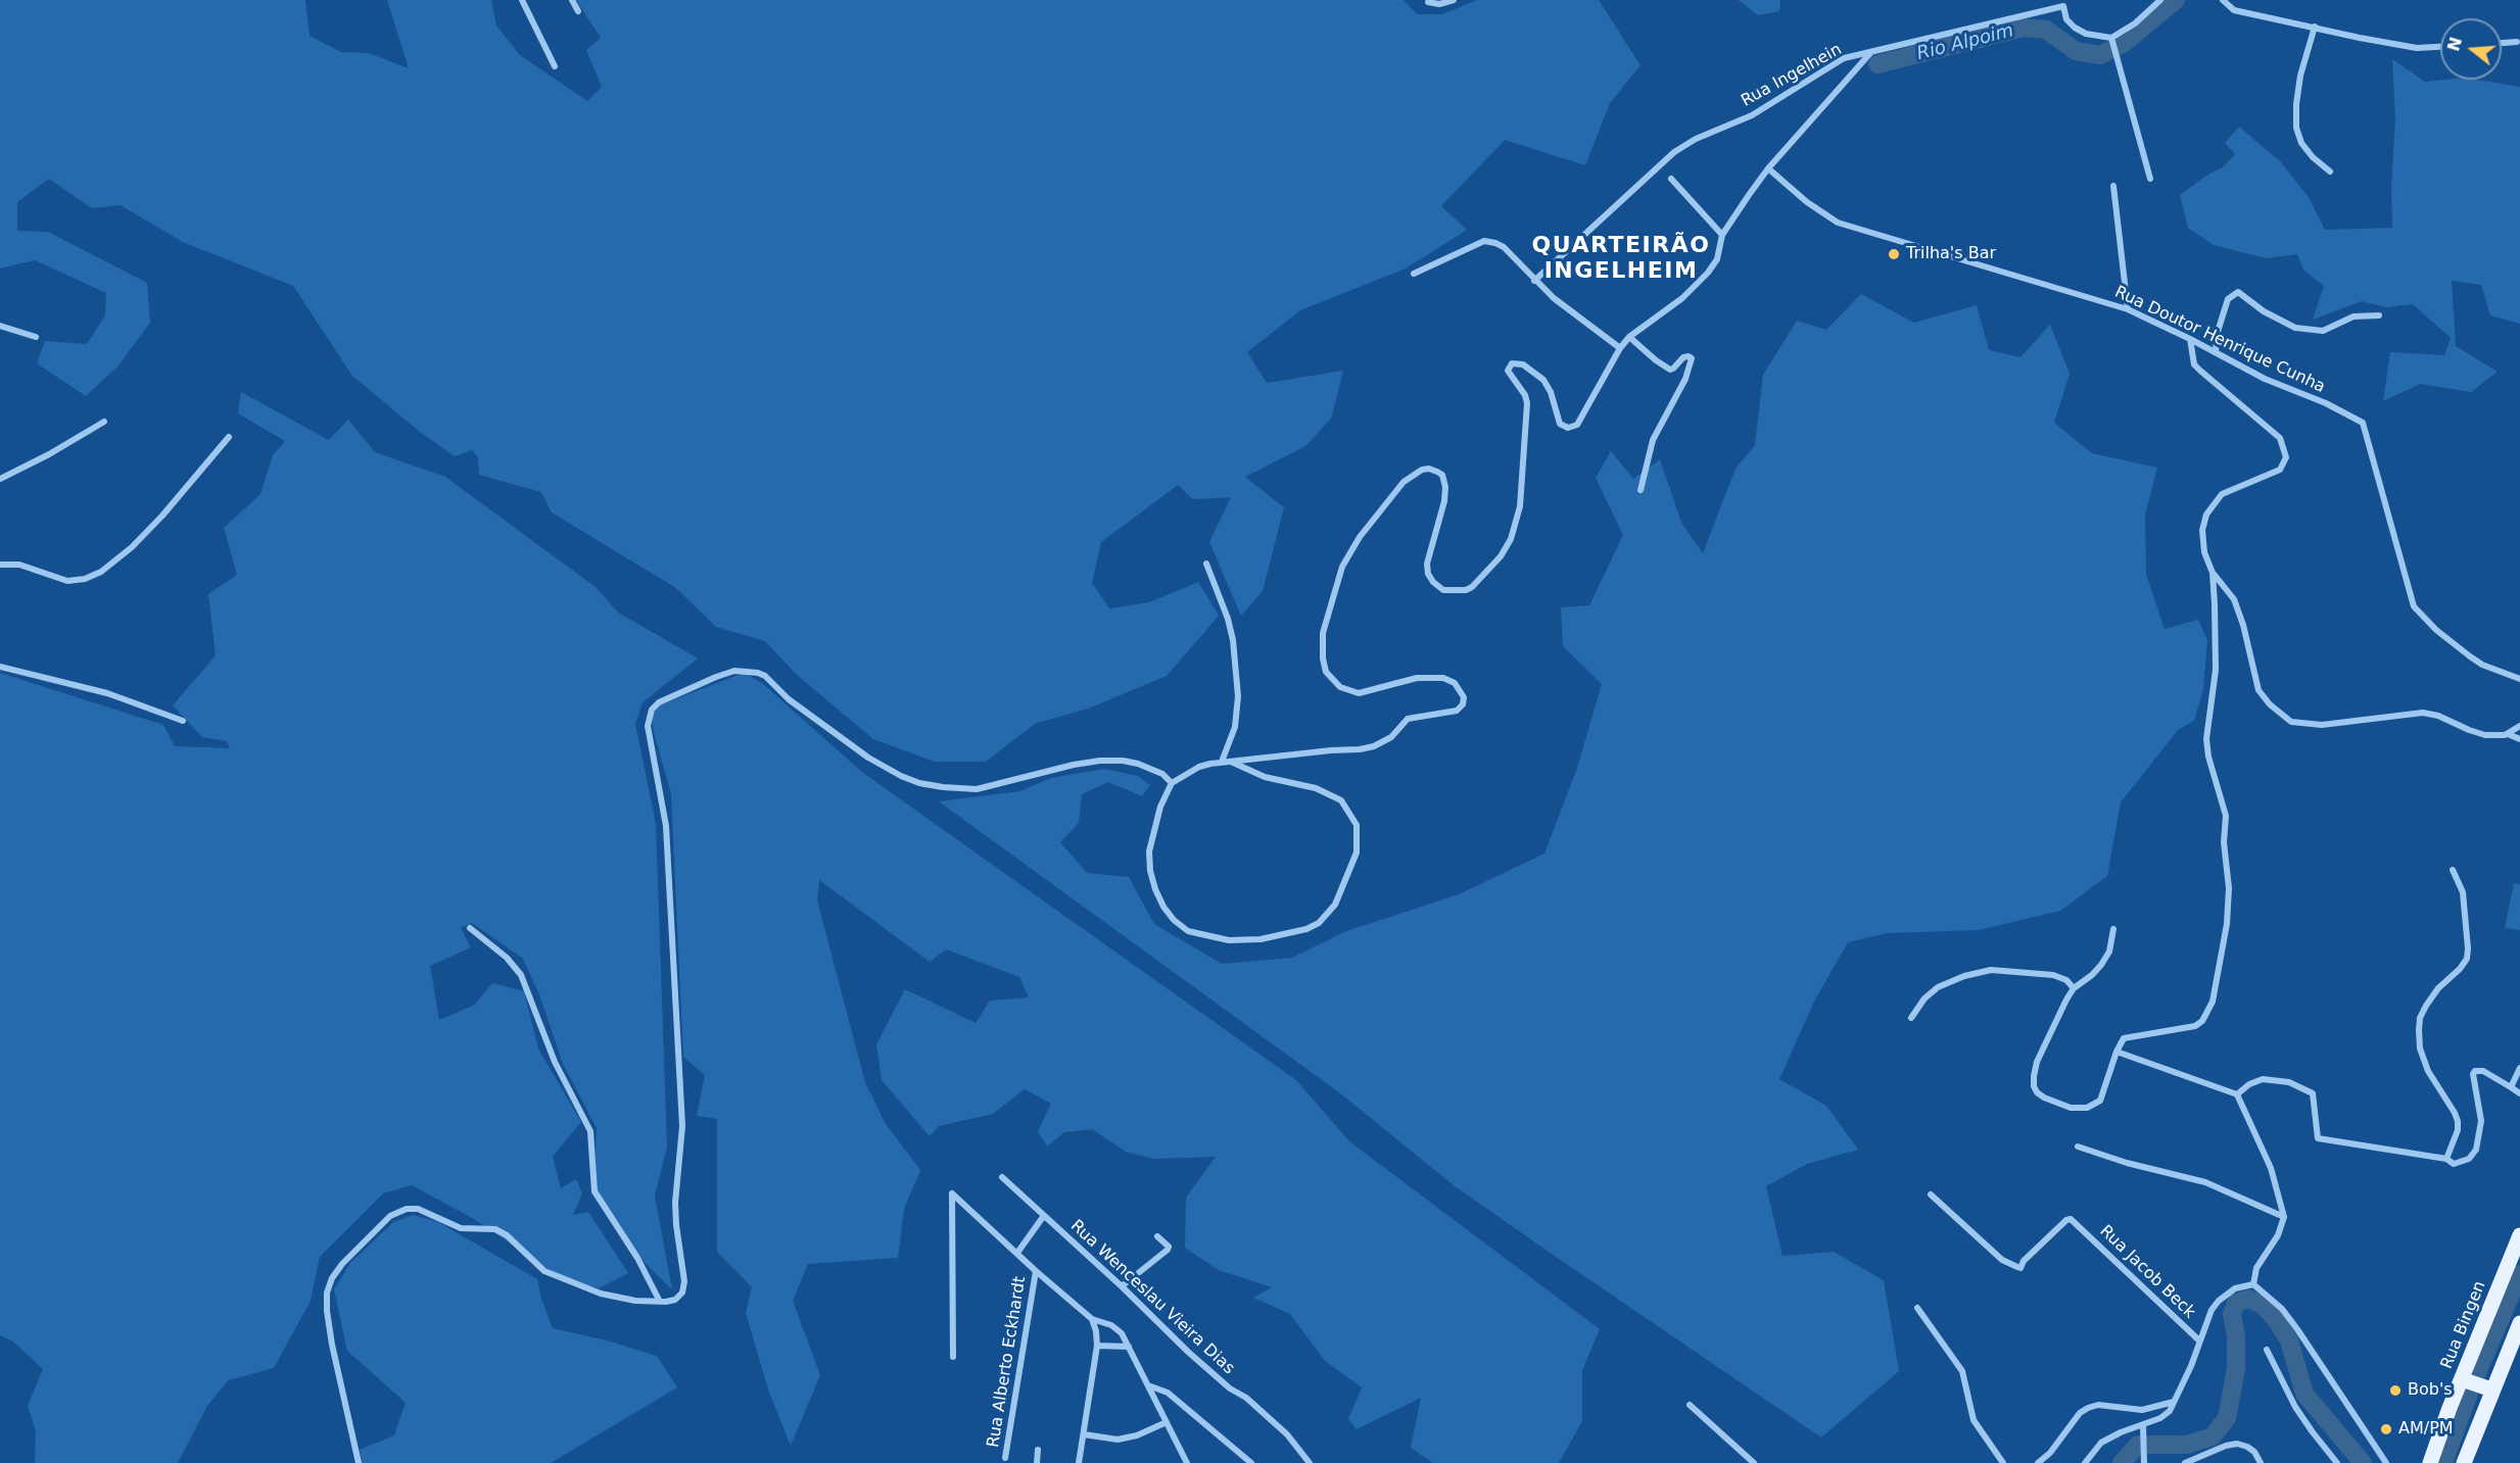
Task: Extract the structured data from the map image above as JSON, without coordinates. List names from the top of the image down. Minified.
{"streets":{"main road":["Rua Bingen"],"street":["Rua Ingelhein","Rua Doutor Henrique Cunha","Rua Jacob Beck","Rua Wenceslau Vieira Dias","Rua Alberto Eckhardt"]},"districts":["QUARTEIRÃO INGELHEIM"],"water":["Rio Alpoim"],"places":["Trilha's Bar","Bob's","AM/PM"],"north":"left"}
